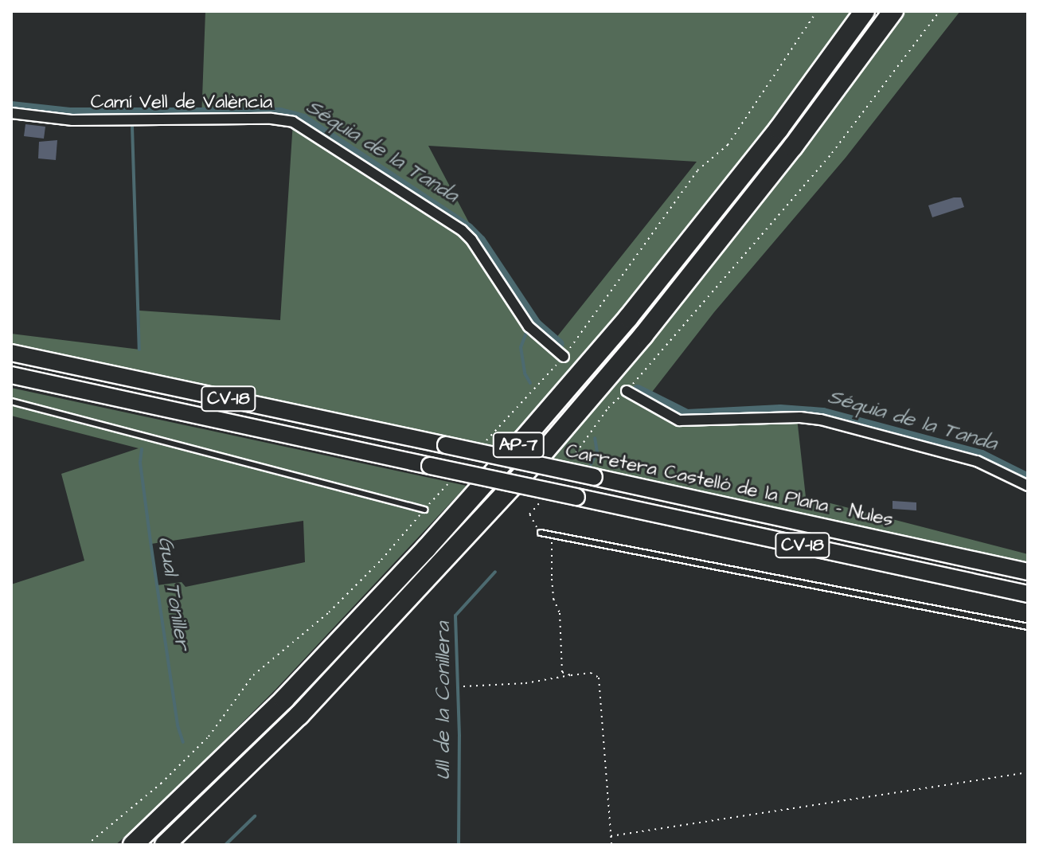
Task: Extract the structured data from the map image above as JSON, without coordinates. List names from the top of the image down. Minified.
{"streets":{"highway":["AP-7"],"main road":["CV-18","Carretera Castelló de la Plana - Nules"],"street":["Camí Vell de València"]},"water":["Séquia de la Tanda","Gual Toniller","Ull de la Conillera"]}
